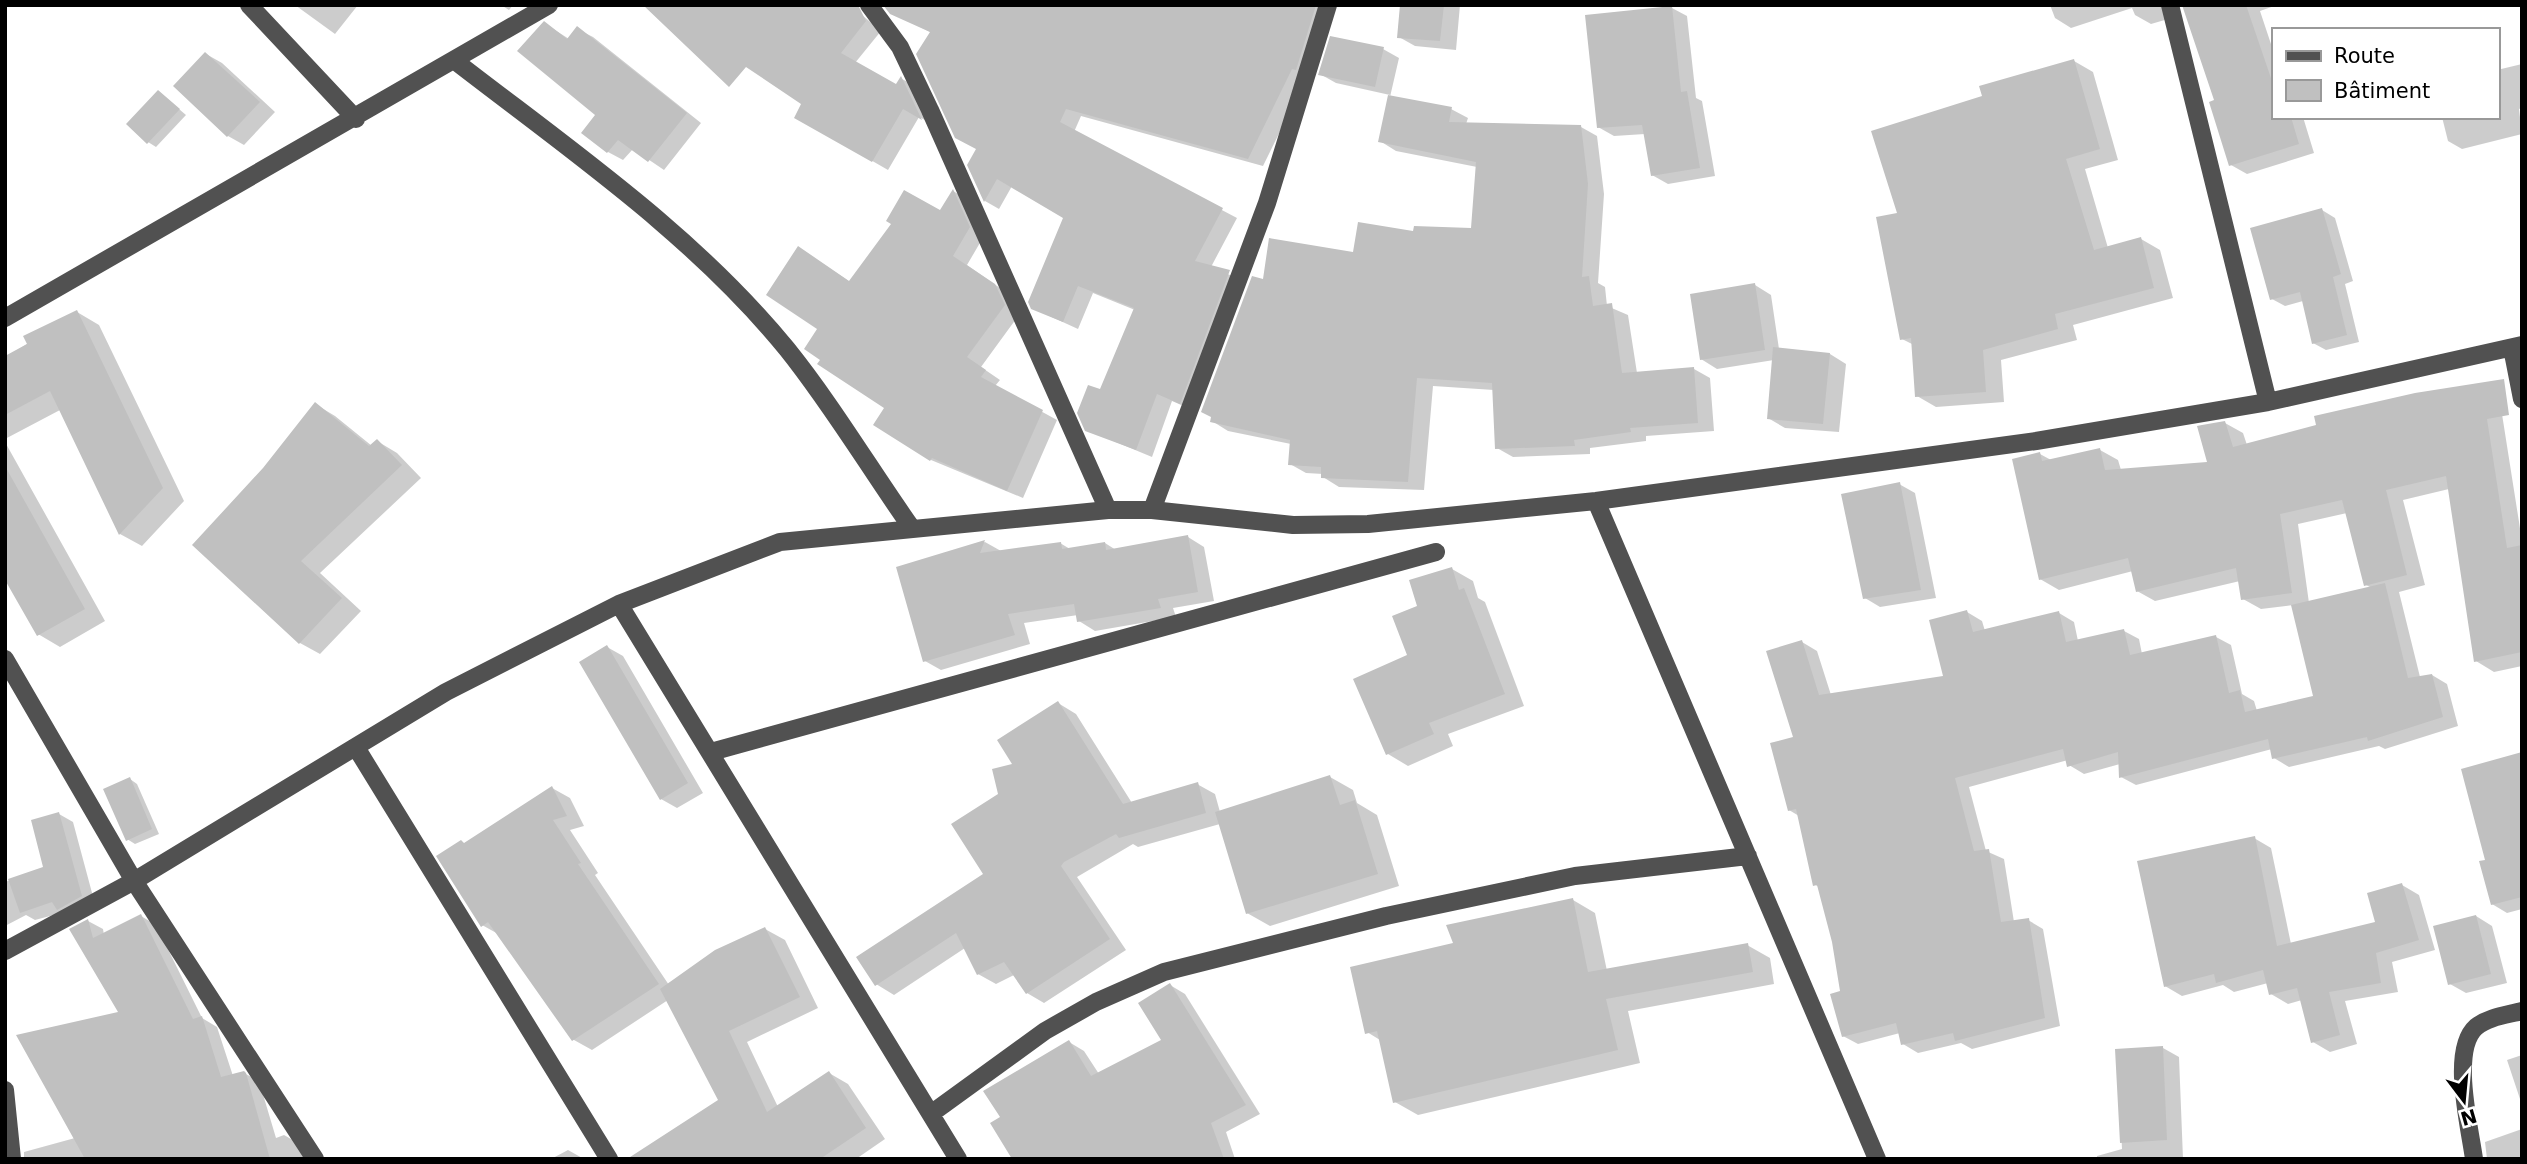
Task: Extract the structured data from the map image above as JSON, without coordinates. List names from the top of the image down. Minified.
{"legend":["Route","Bâtiment"],"north":"bottom"}
